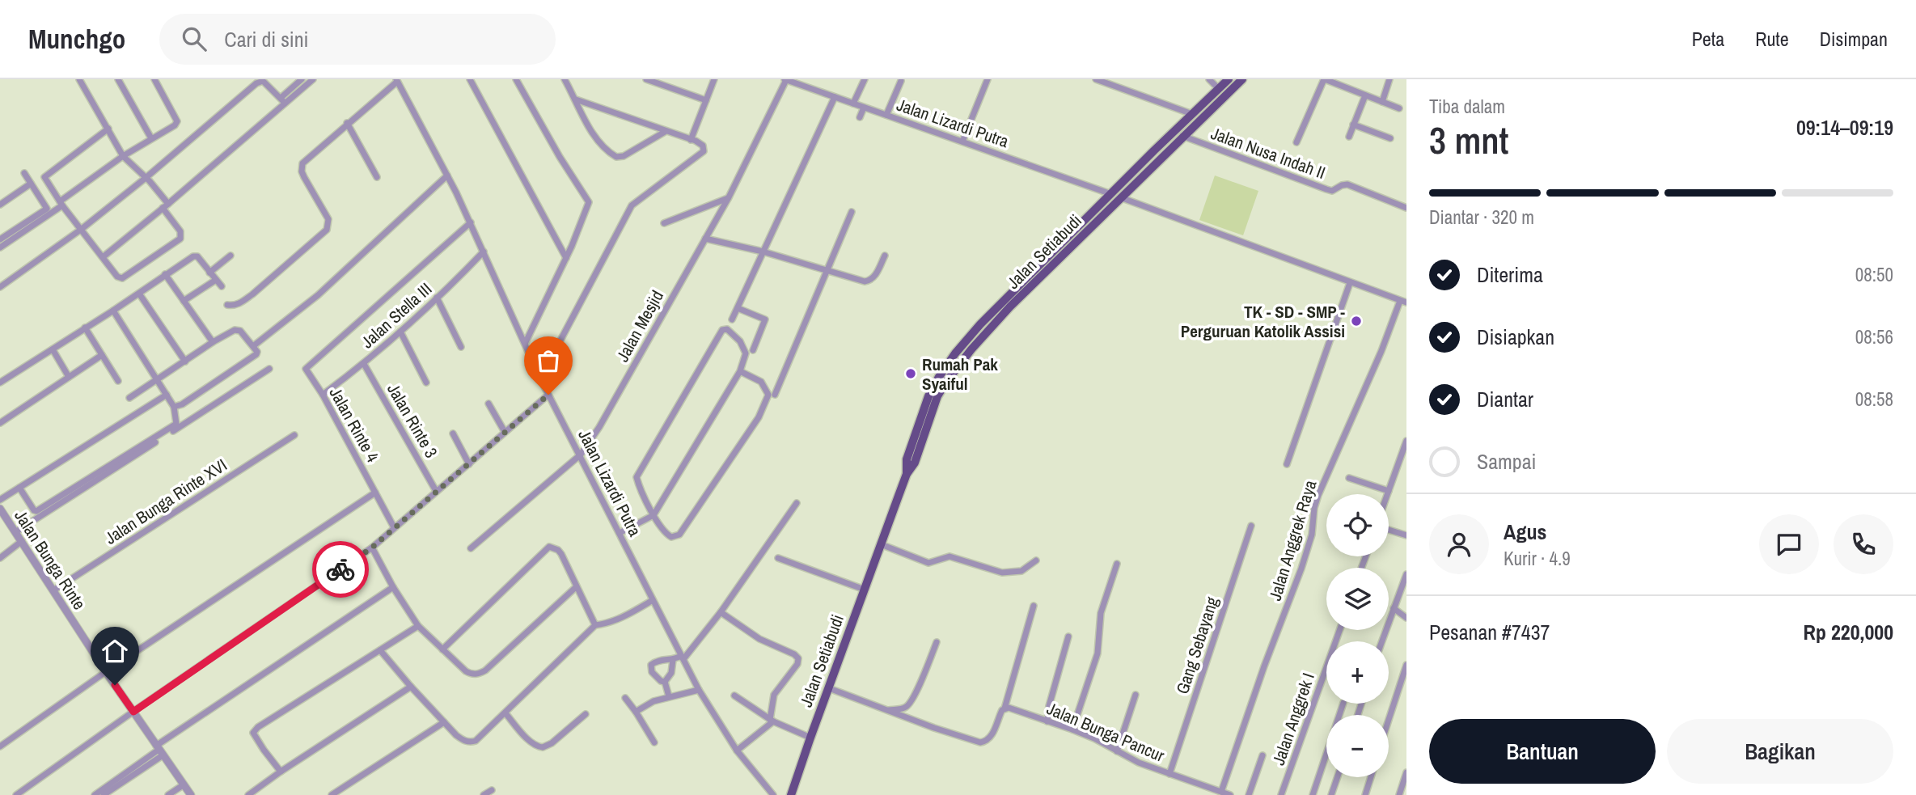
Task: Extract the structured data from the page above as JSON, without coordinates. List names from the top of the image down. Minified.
{"streets":{"main road":["Jalan Setiabudi"],"street":["Jalan Lizardi Putra","Jalan Nusa Indah II","Jalan Stella III","Jalan Mesjid","Jalan Rinte 3","Jalan Rinte 4","Jalan Bunga Rinte XVI","Jalan Anggrek Raya","Jalan Bunga Rinte","Gang Sebayang","Jalan Anggrek I","Jalan Bunga Pancur"]},"crossings":[["Jalan Lizardi Putra","Jalan Setiabudi"],["Jalan Lizardi Putra","Jalan Stella III"],["Jalan Lizardi Putra","Jalan Mesjid"],["Jalan Lizardi Putra","Jalan Rinte 4"],["Jalan Lizardi Putra","Jalan Anggrek Raya"],["Jalan Nusa Indah II","Jalan Setiabudi"],["Jalan Setiabudi","Jalan Anggrek Raya"],["Jalan Stella III","Jalan Rinte 3"],["Jalan Stella III","Jalan Rinte 4"],["Jalan Bunga Rinte XVI","Jalan Bunga Rinte"],["Jalan Anggrek Raya","Jalan Bunga Pancur"],["Gang Sebayang","Jalan Bunga Pancur"]],"places":["TK - SD - SMP - Perguruan Katolik Assisi","Rumah Pak Syaiful"],"page":{"header":"Munchgo","search":"Cari di sini","nav":["Peta","Rute","Disimpan"],"heading":["3 mnt","Tiba dalam","09:14–09:19"],"panel":["Agus","Kurir · 4.9","Pesanan #7437","Rp 220,000"],"bar":"Diantar · 320 m","list":[["Diterima","08:50"],["Disiapkan","08:56"],["Diantar","08:58"],"Sampai"],"map_buttons":["+","−"],"buttons":["Bantuan","Bagikan"]}}
